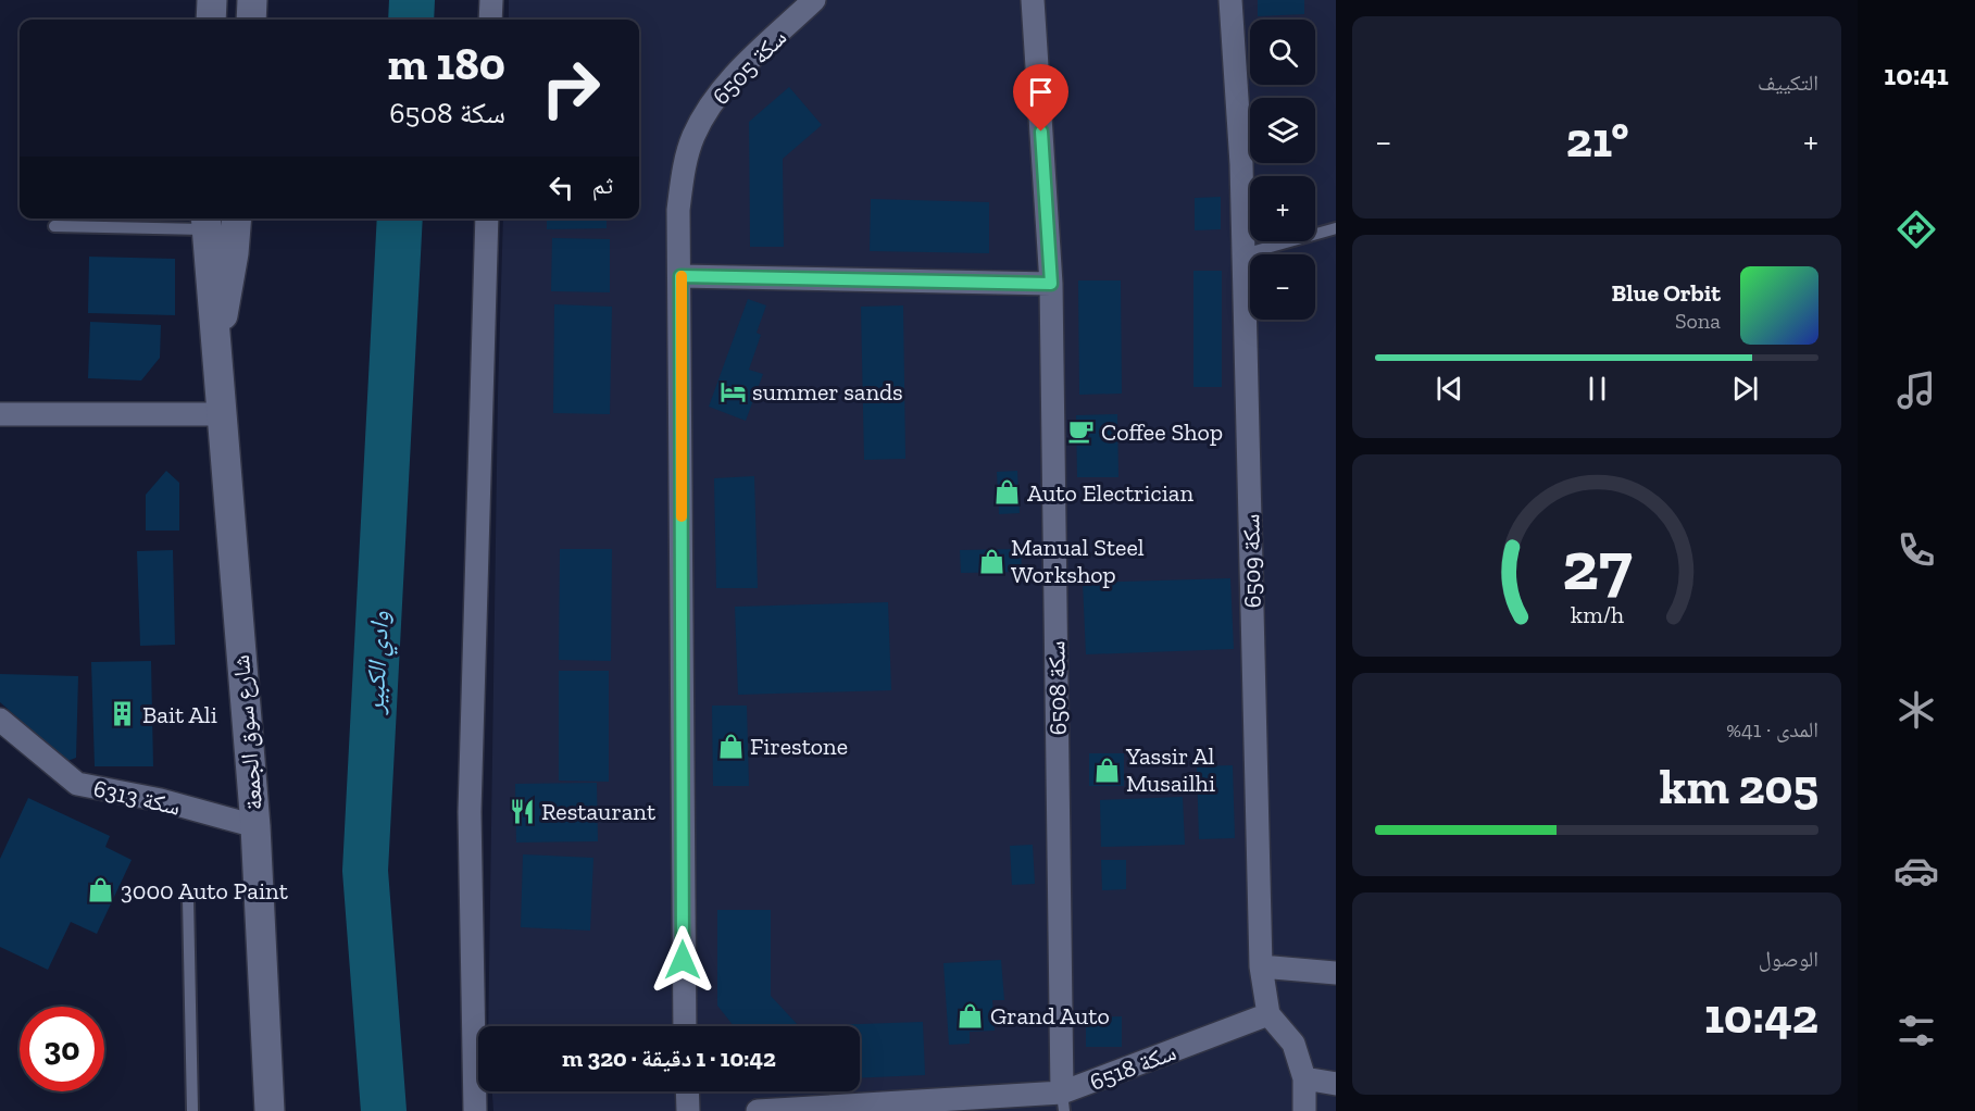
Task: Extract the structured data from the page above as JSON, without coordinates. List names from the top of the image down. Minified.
{"streets":{"street":["سكة 6505","سكة 6509","سكة 6508","شارع سوق الجمعة","سكة 6313","سكة 6518"]},"crossings":[["سكة 6509","سكة 6518"],["سكة 6508","سكة 6518"],["شارع سوق الجمعة","سكة 6313"]],"water":["وادي الكبير"],"places":{"hotel":["summer sands"],"cafe":["Coffee Shop"],"shop":["Auto Electrician","Manual Steel Workshop","Firestone","Yassir Al Musailhi","3000 Auto Paint","Grand Auto"],"building":["Bait Ali"],"restaurant":["Restaurant"]},"page":{"tabs":"10:41","tile":["التكييف",["المدى · 41%","205 km"],["الوصول","10:42"]],"map_buttons":["+","−"],"turn":["180 m","سكة 6508"],"heat":["−","21°","+"],"then":"ثم","song":["Blue Orbit","Sona"],"limit":"30","trip":"10:42 · 1 دقيقة · 320 m","gauge":["27","km/h"]}}
